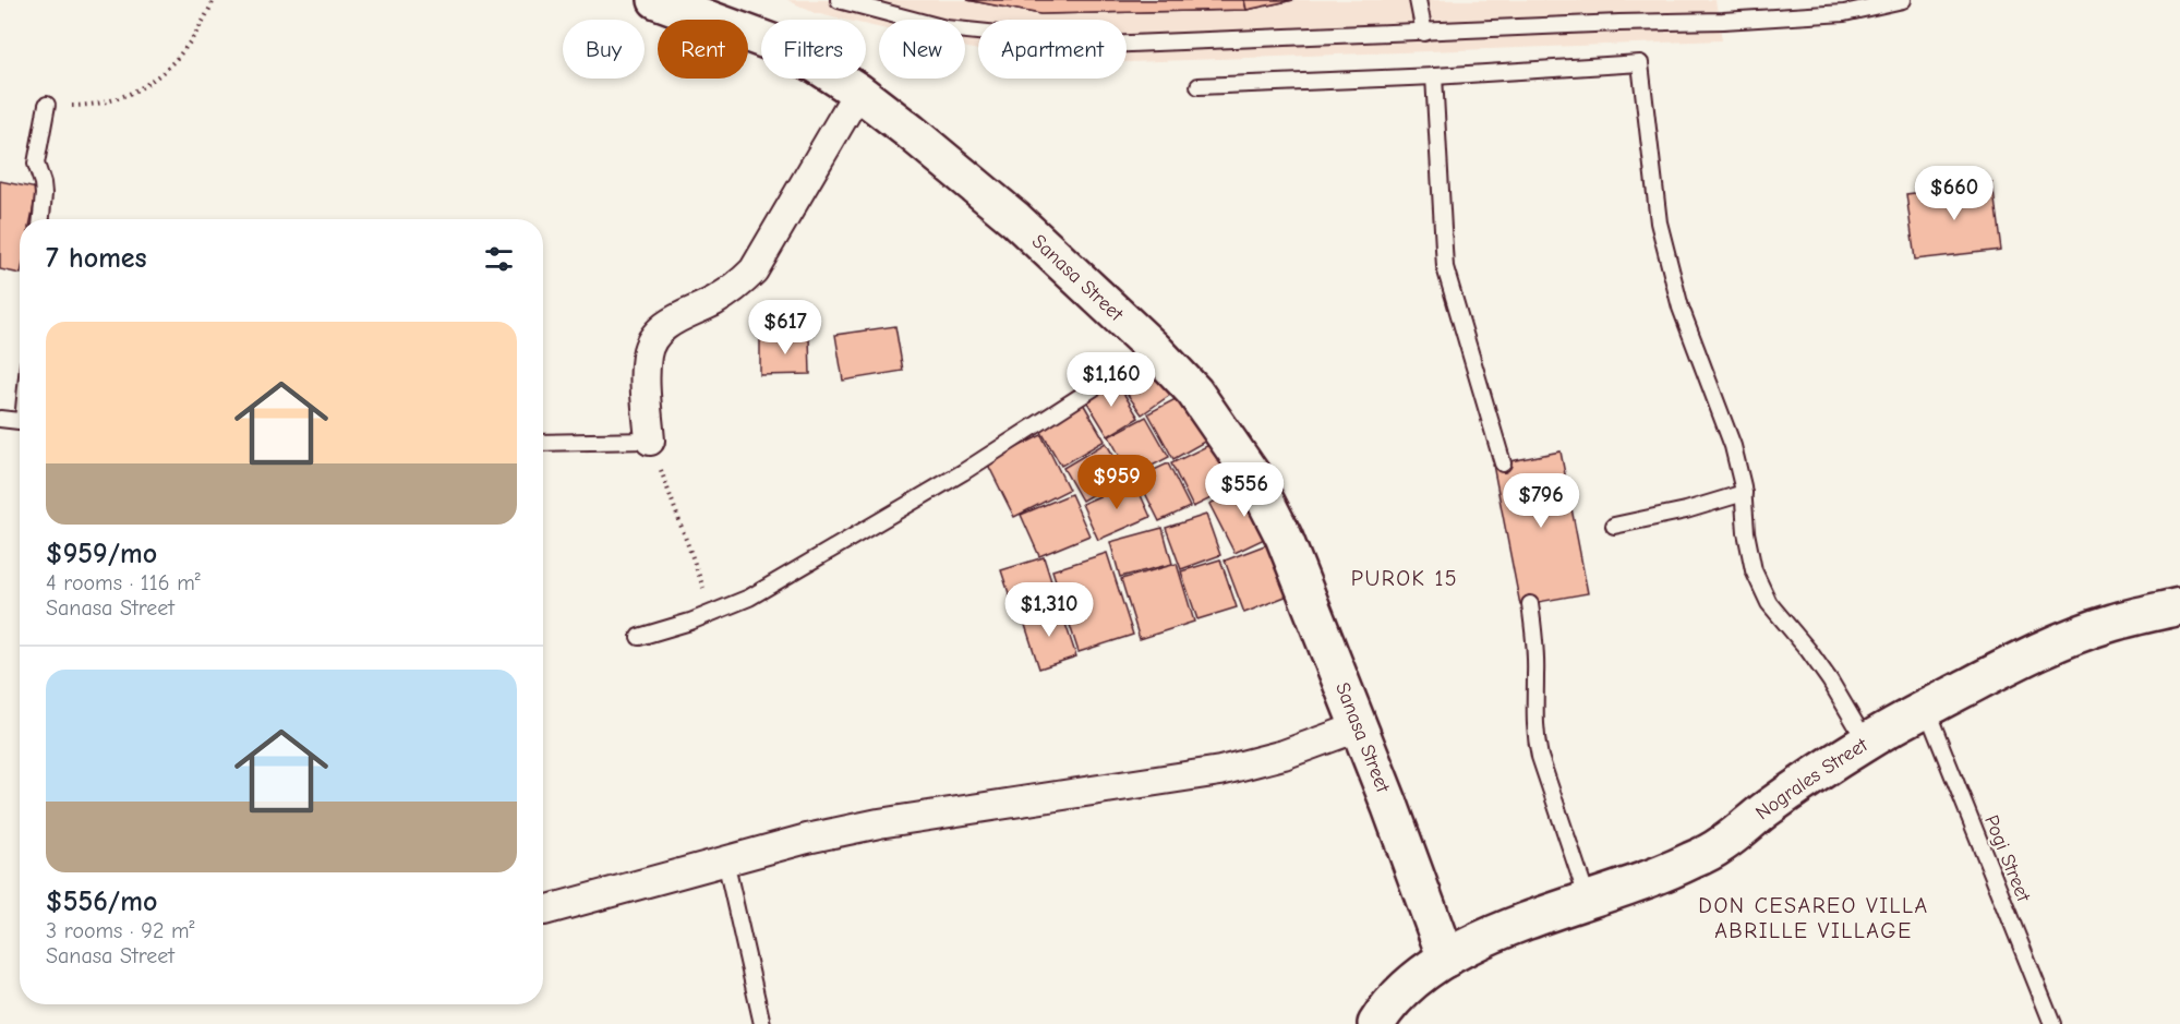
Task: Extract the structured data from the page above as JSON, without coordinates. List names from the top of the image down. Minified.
{"streets":{"street":["Sanasa Street","Nograles Street"],"lane":["Pogi Street"]},"crossings":[["Sanasa Street","Nograles Street"],["Nograles Street","Pogi Street"]],"districts":["PUROK 15","DON CESAREO VILLA ABRILLE VILLAGE"],"page":{"chip":["Buy","Rent","Filters","New","Apartment"],"price":["$660","$617","$1,160","$959","$556","$796","$1,310"],"heading":"7 homes","list":[{"name":"$959/mo","note":"4 rooms · 116 m² · Sanasa Street"},{"name":"$556/mo","note":"3 rooms · 92 m² · Sanasa Street"}]}}
